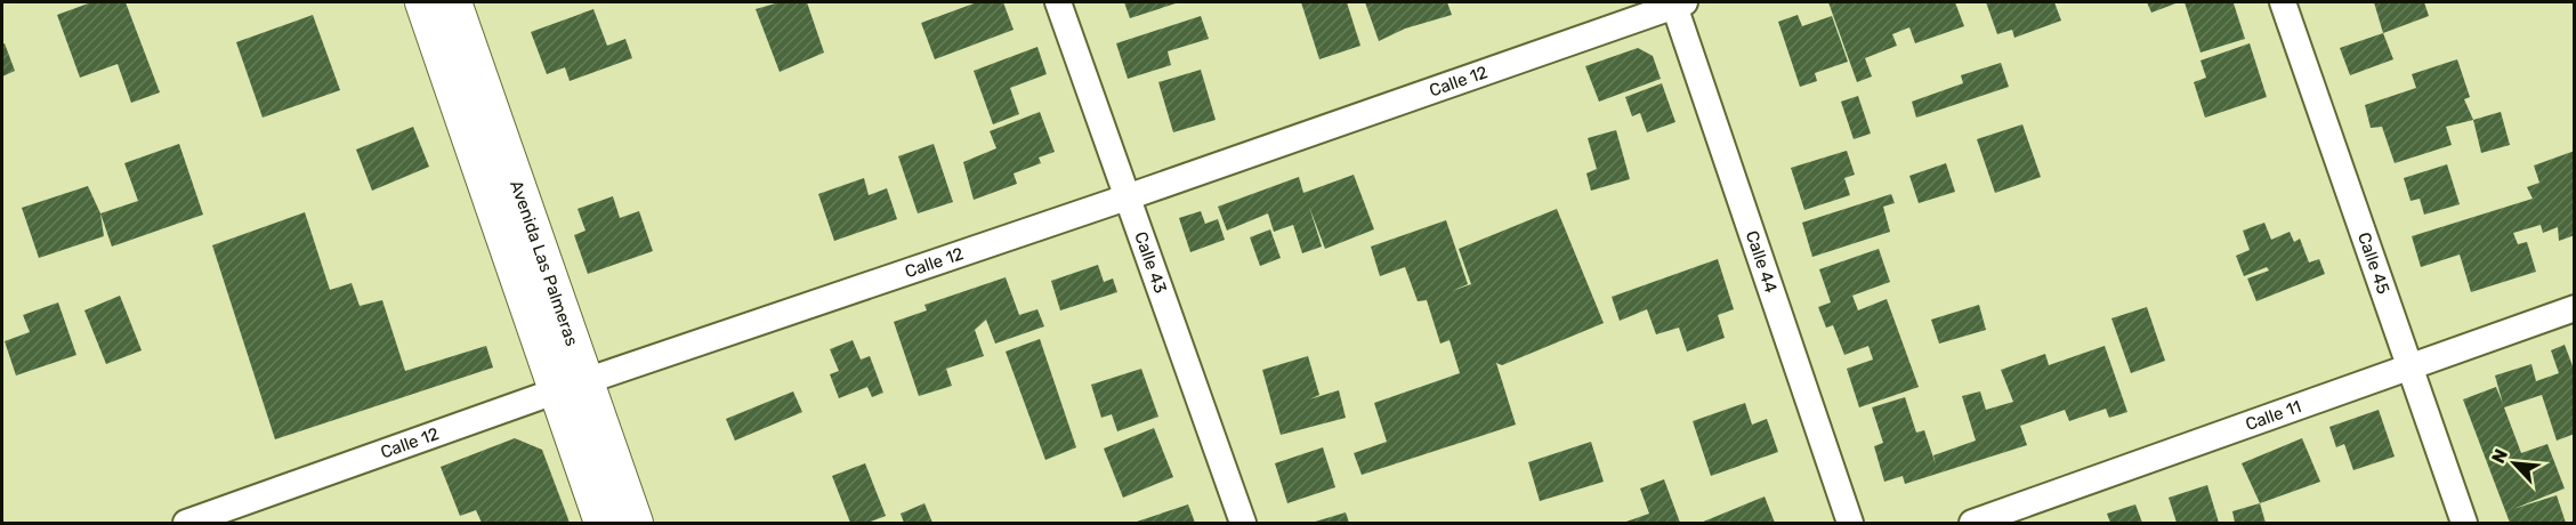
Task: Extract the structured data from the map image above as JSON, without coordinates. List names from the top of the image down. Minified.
{"streets":{"main road":["Avenida Las Palmeras"],"street":["Calle 12","Calle 43","Calle 44","Calle 45","Calle 11"]},"crossings":[["Calle 12","Avenida Las Palmeras"],["Calle 12","Calle 43"],["Calle 12","Calle 44"],["Calle 45","Calle 11"]],"north":"top left"}
